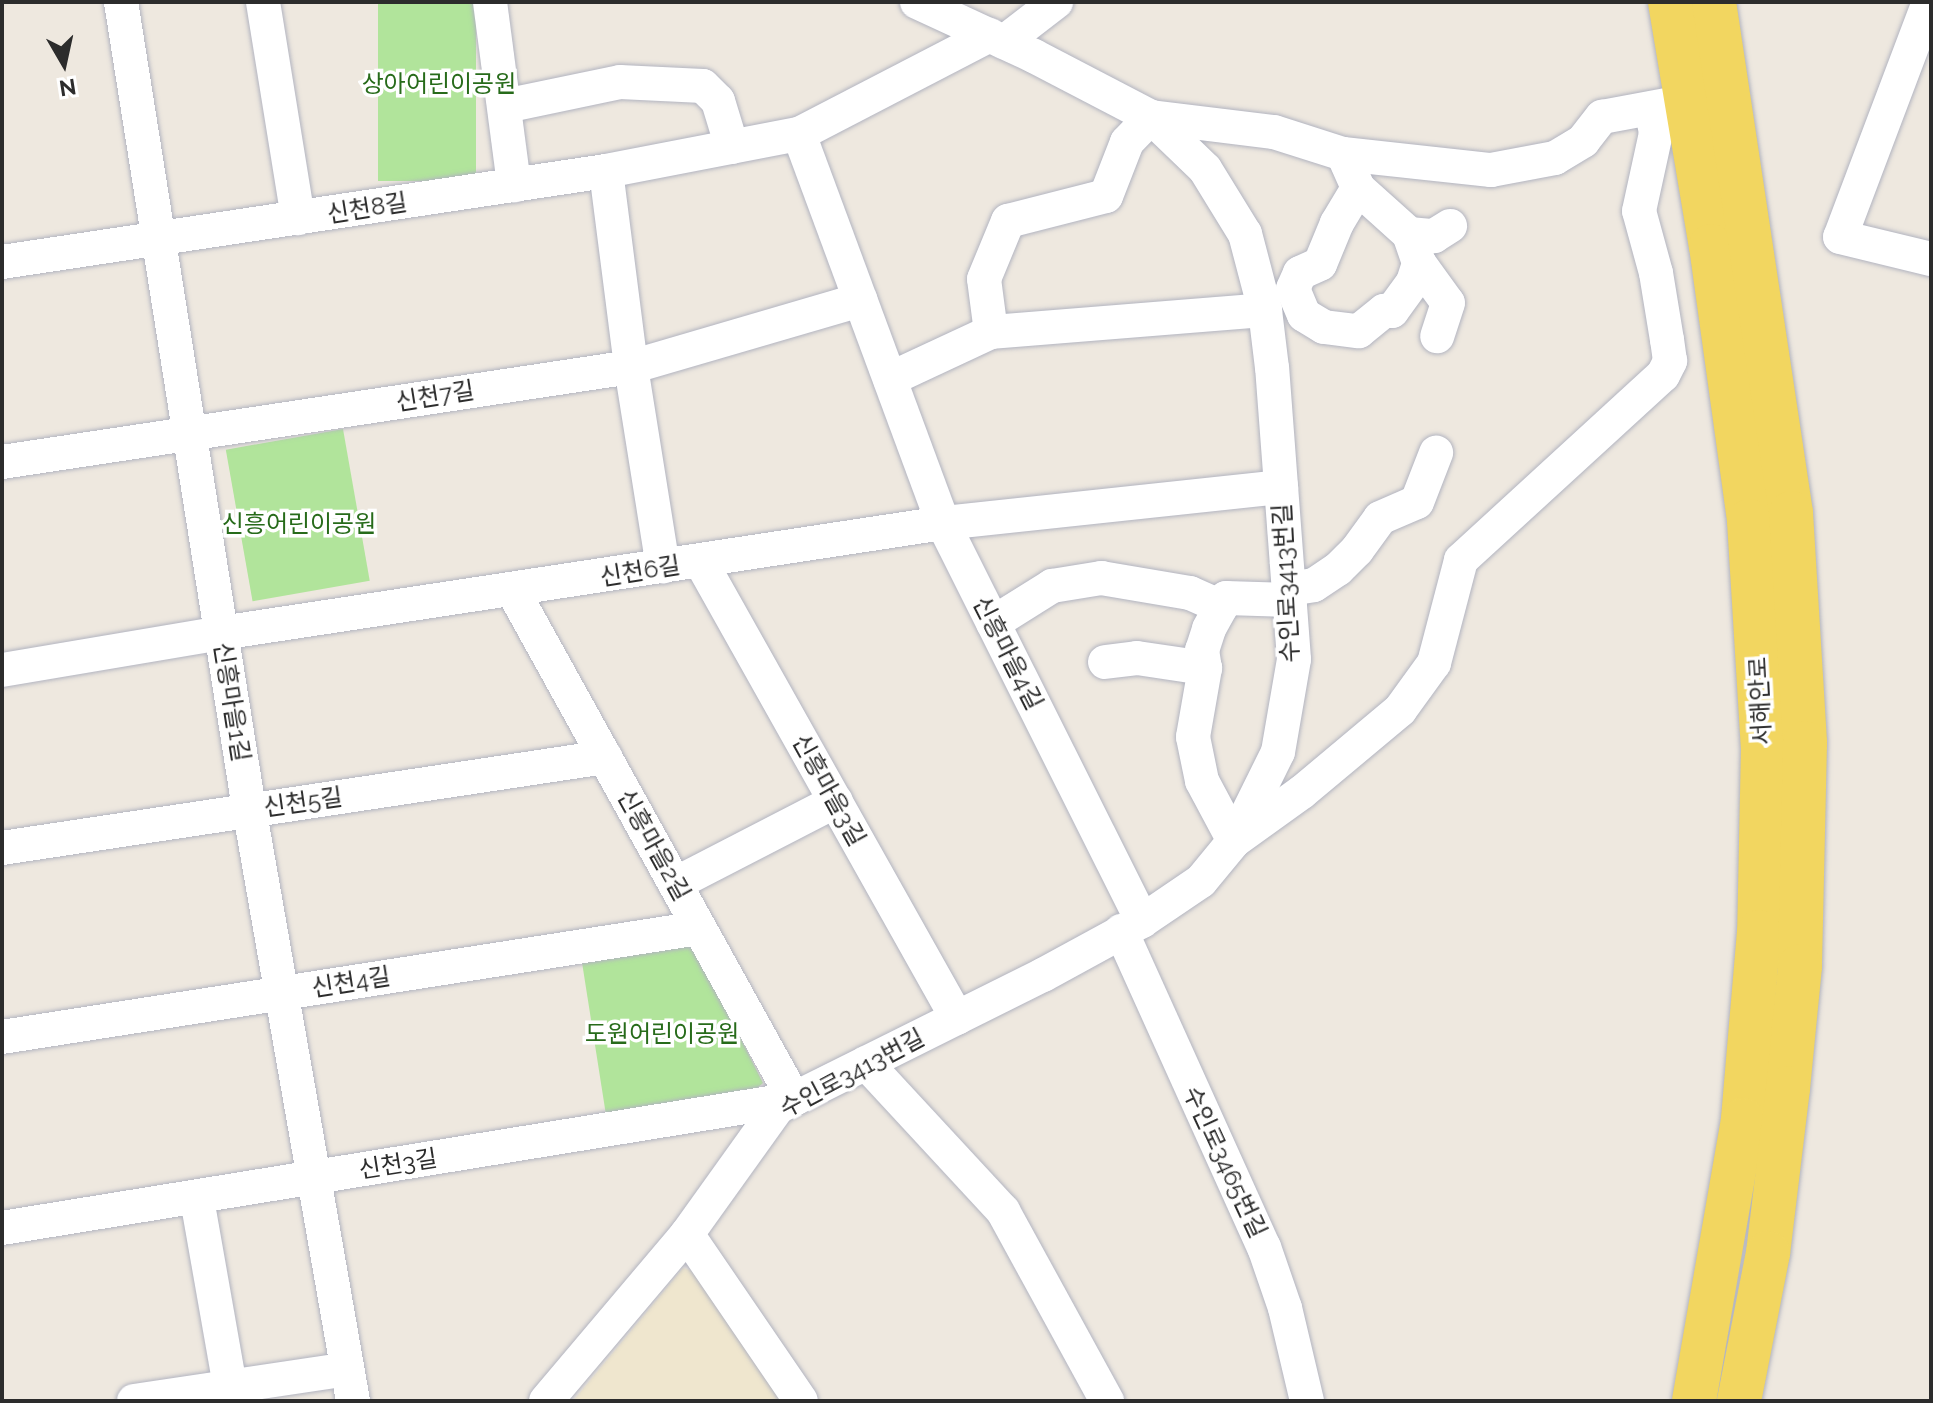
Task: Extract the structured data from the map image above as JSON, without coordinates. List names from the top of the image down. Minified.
{"streets":{"main road":["서해안로"],"street":["신천8길","신천7길","신천6길","수인로3413번길","신흥마을4길","신흥마을1길","신흥마을3길","신천5길","신흥마을2길","신천4길","수인로3465번길","신천3길"]},"crossings":[["신천8길","수인로3413번길"],["신천8길","신흥마을4길"],["신천8길","신흥마을1길"],["신천7길","신흥마을4길"],["신천7길","신흥마을1길"],["신천6길","수인로3413번길"],["신천6길","신흥마을4길"],["신천6길","신흥마을1길"],["신천6길","신흥마을3길"],["신천6길","신흥마을2길"],["수인로3413번길","신흥마을4길"],["수인로3413번길","신흥마을3길"],["수인로3413번길","신흥마을2길"],["수인로3413번길","수인로3465번길"],["수인로3413번길","신천3길"],["신흥마을4길","수인로3465번길"],["신흥마을1길","신천5길"],["신흥마을1길","신천4길"],["신흥마을1길","신천3길"],["신천5길","신흥마을2길"],["신흥마을2길","신천4길"],["신흥마을2길","신천3길"]],"parks":["상아어린이공원","신흥어린이공원","도원어린이공원"],"north":"bottom"}
